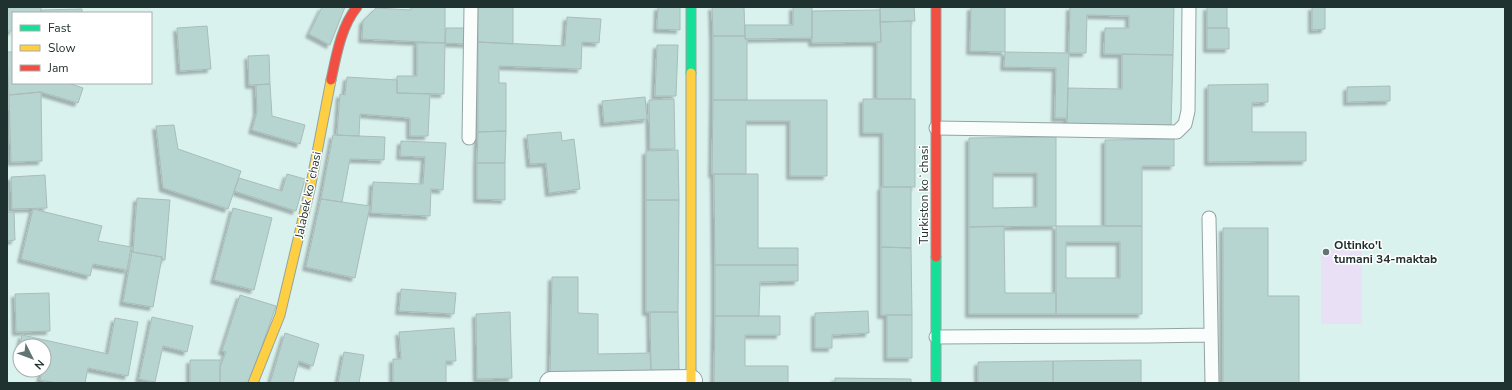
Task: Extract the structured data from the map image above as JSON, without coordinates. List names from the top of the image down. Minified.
{"streets":{"street":["Jalabek koʻchasi","Turkiston koʻchasi"]},"places":["Oltinko'l tumani 34-maktab"],"legend":["Fast","Slow","Jam"],"north":"bottom right"}
